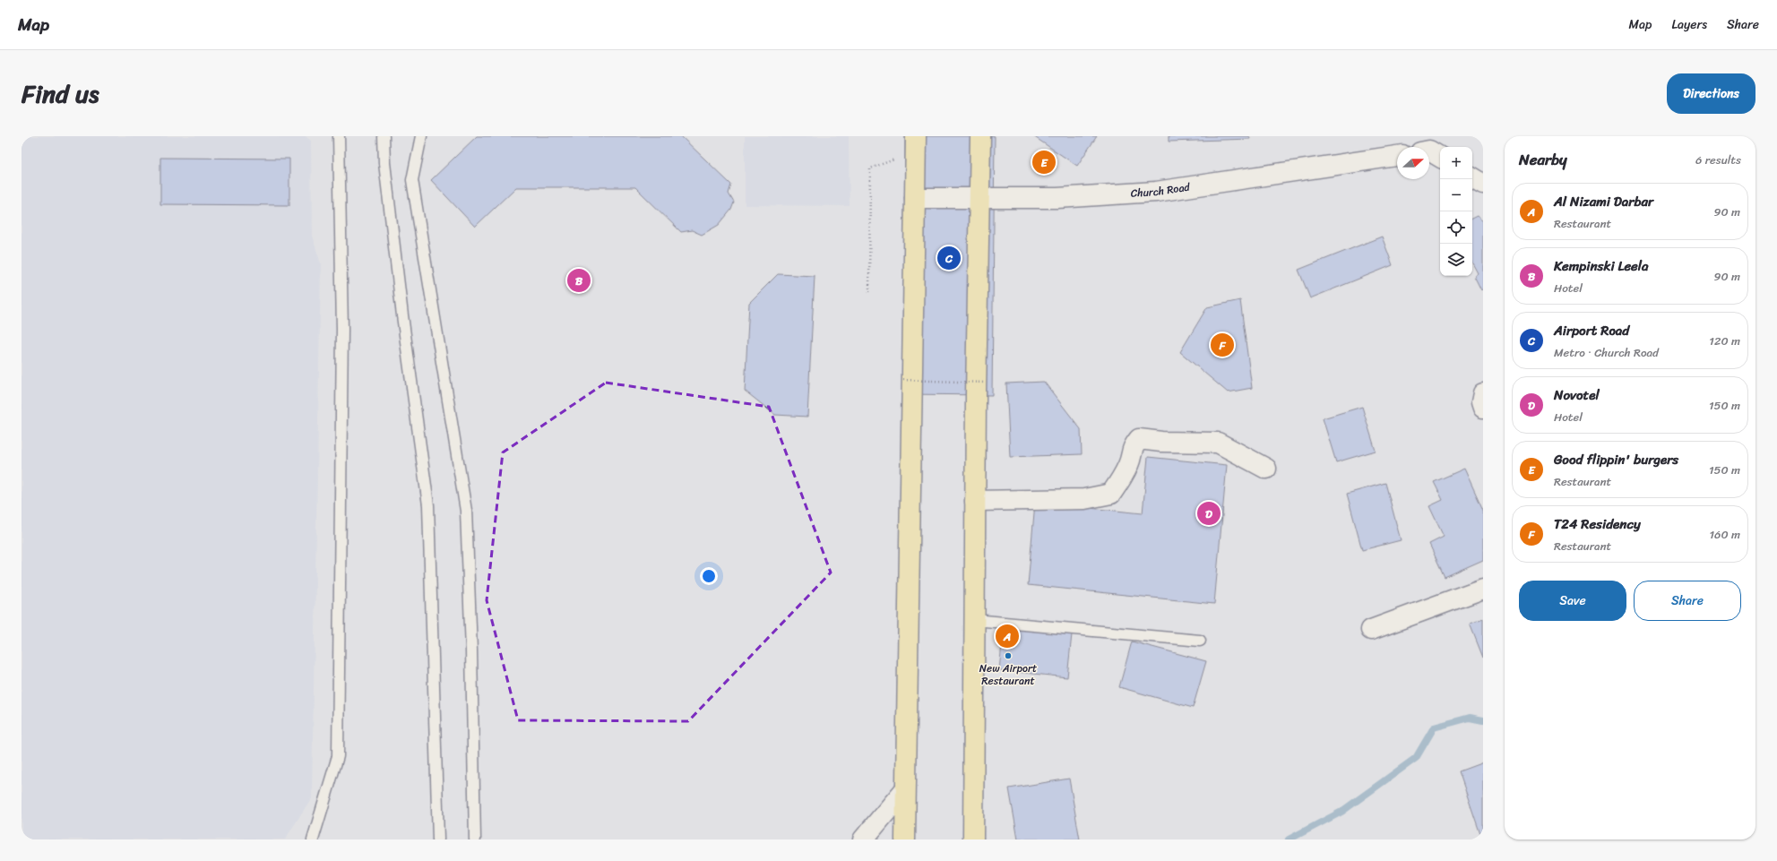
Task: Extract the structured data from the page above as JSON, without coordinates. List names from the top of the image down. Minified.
{"streets":{"street":["Church Road"]},"places":["New Airport Restaurant"],"north":"right","page":{"header":"Map","nav":["Map","Layers","Share"],"title":"Find us","buttons":["Directions",["Save","Share"]],"heading":["Nearby","6 results"],"map_buttons":["+","−"],"pins":["E","C","B","F","D","A"],"list":[{"mark":"A","name":"Al Nizami Darbar","note":"Restaurant","value":"90 m"},{"mark":"B","name":"Kempinski Leela","note":"Hotel","value":"90 m"},{"mark":"C","name":"Airport Road","note":"Metro · Church Road","value":"120 m"},{"mark":"D","name":"Novotel","note":"Hotel","value":"150 m"},{"mark":"E","name":"Good flippin' burgers","note":"Restaurant","value":"150 m"},{"mark":"F","name":"T24 Residency","note":"Restaurant","value":"160 m"}]}}
